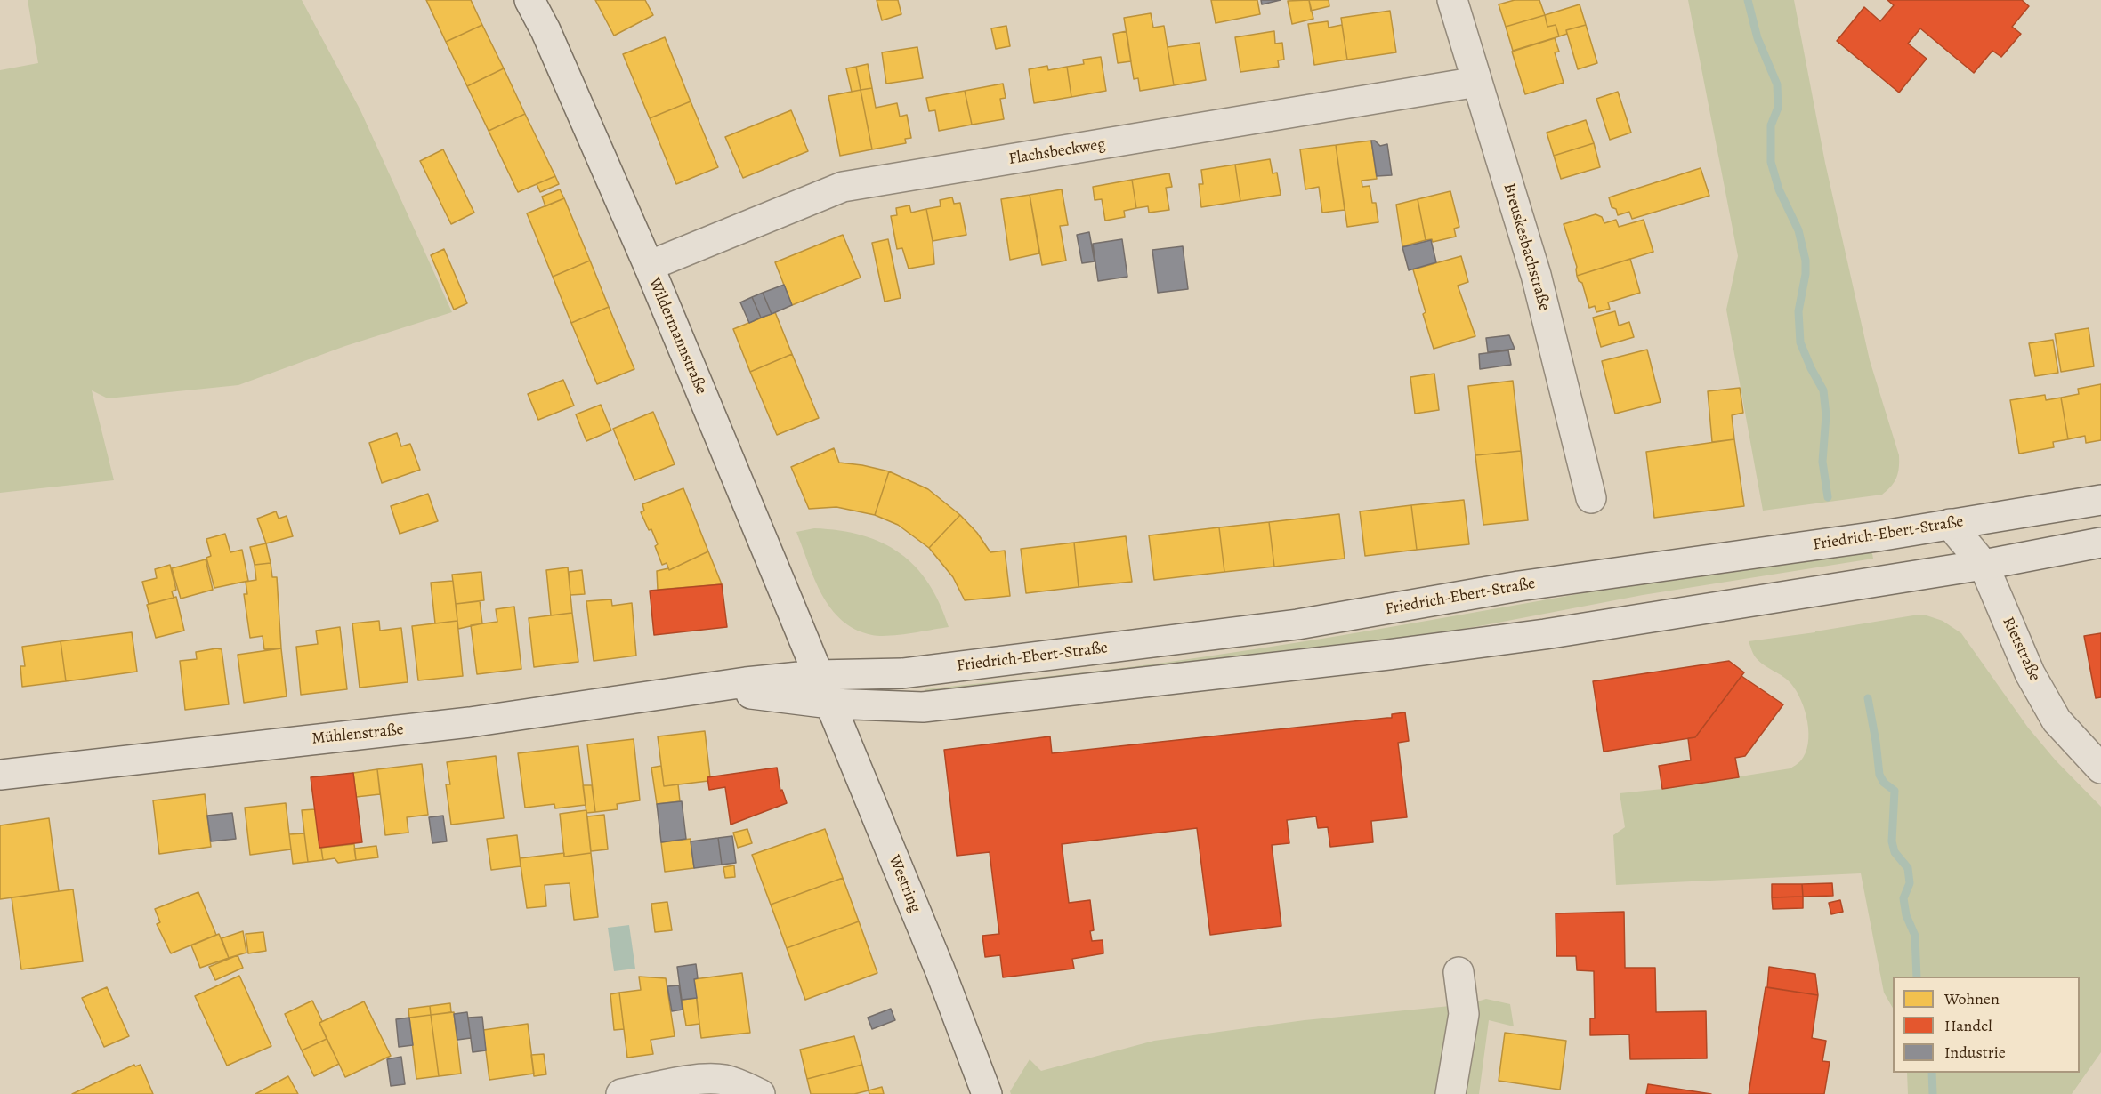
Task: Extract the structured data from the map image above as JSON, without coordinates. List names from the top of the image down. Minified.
{"streets":{"main road":["Flachsbeckweg","Breuskesbachstraße","Wildermannstraße","Friedrich-Ebert-Straße","Rietstraße","Mühlenstraße","Westring"]},"crossings":[["Flachsbeckweg","Breuskesbachstraße"],["Flachsbeckweg","Wildermannstraße"],["Wildermannstraße","Friedrich-Ebert-Straße"],["Wildermannstraße","Mühlenstraße"],["Wildermannstraße","Westring"],["Friedrich-Ebert-Straße","Rietstraße"],["Friedrich-Ebert-Straße","Mühlenstraße"],["Friedrich-Ebert-Straße","Westring"],["Mühlenstraße","Westring"]],"legend":["Wohnen","Handel","Industrie"]}
